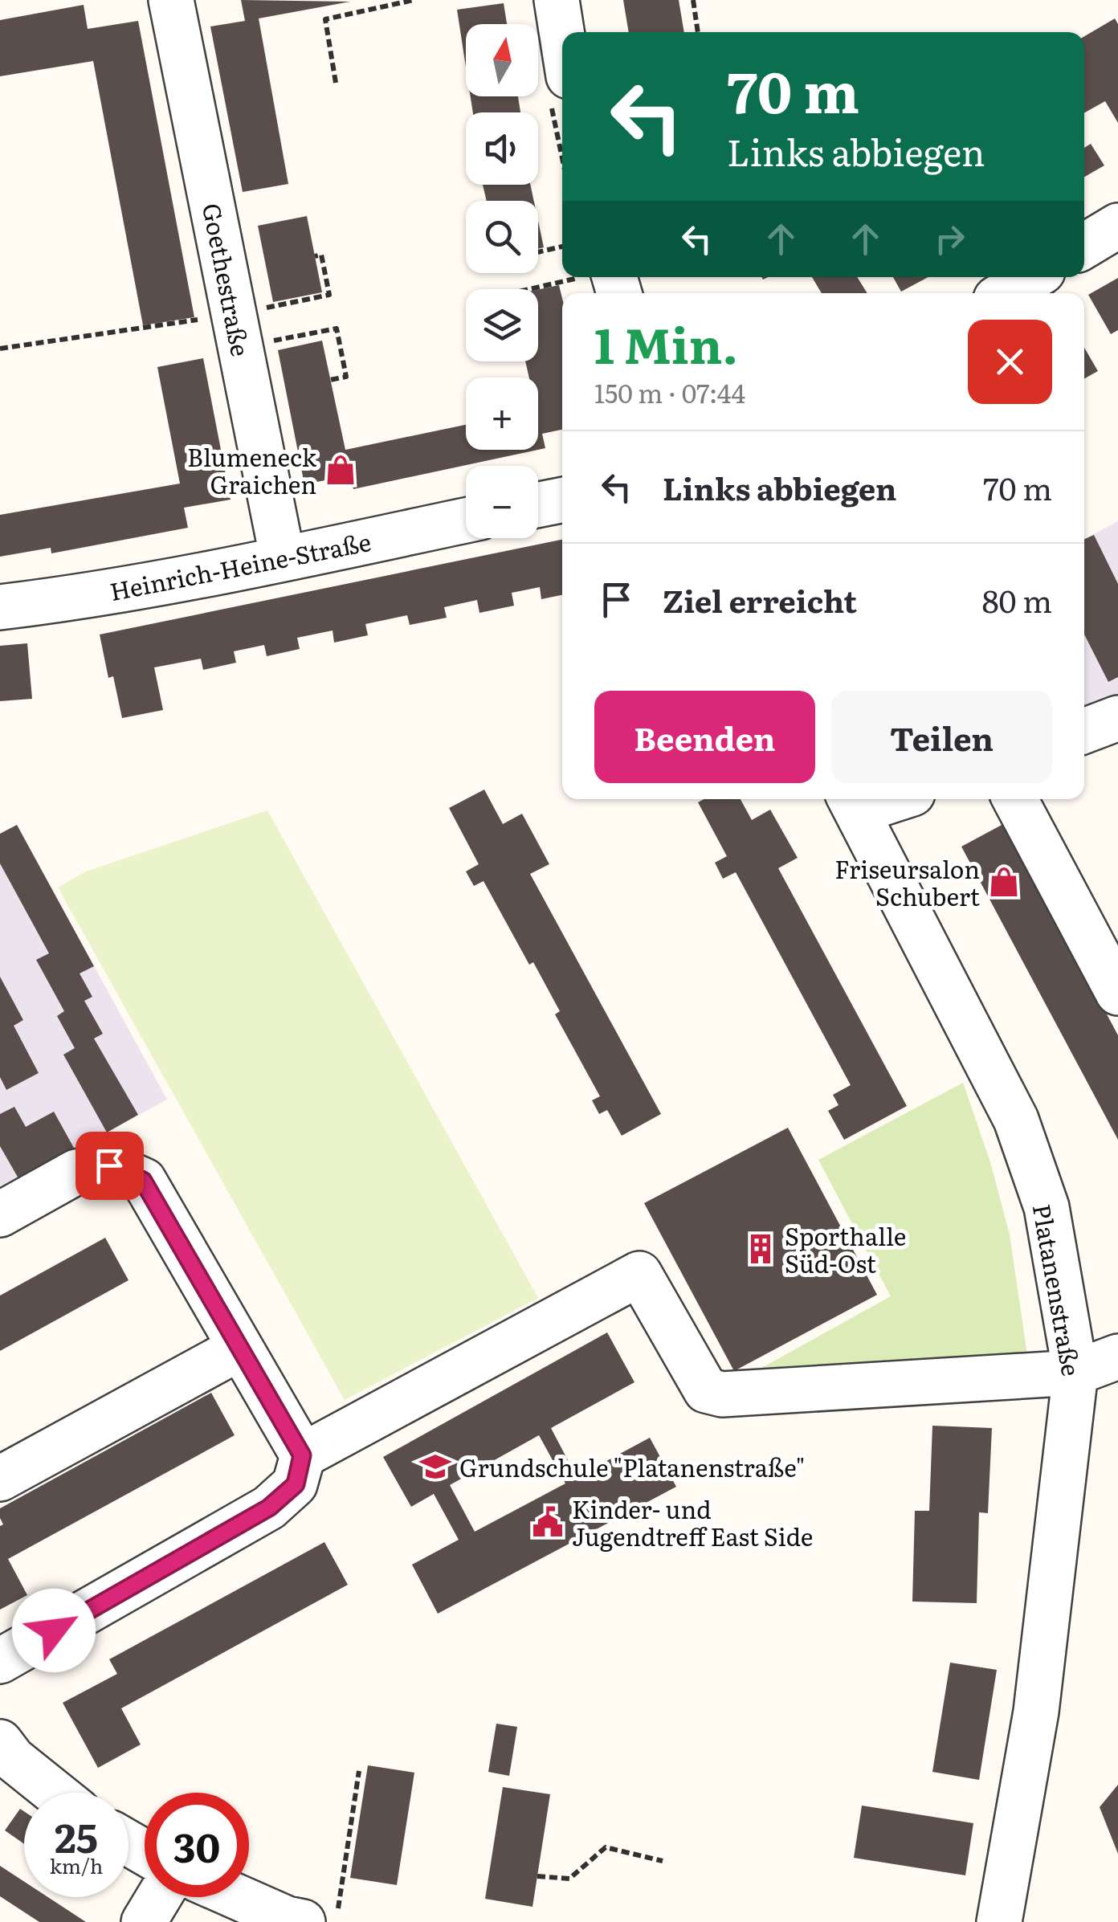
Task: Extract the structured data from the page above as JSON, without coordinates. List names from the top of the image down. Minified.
{"streets":{"street":["Goethestraße","Heinrich-Heine-Straße","Platanenstraße"]},"crossings":[["Goethestraße","Heinrich-Heine-Straße"]],"places":{"shop":["Blumeneck Graichen","Friseursalon Schubert"],"building":["Sporthalle Süd-Ost"],"school or university":["Grundschule \"Platanenstraße\""],"public building":["Kinder- und Jugendtreff East Side"]},"north":"top","page":{"map_buttons":["+","−"],"turn":["70 m","Links abbiegen"],"heading":["1 Min.","150 m · 07:44"],"list":[{"name":"Links abbiegen","value":"70 m"},{"name":"Ziel erreicht","value":"80 m"}],"buttons":["Beenden","Teilen"],"speed":"25 km/h","limit":"30"}}
